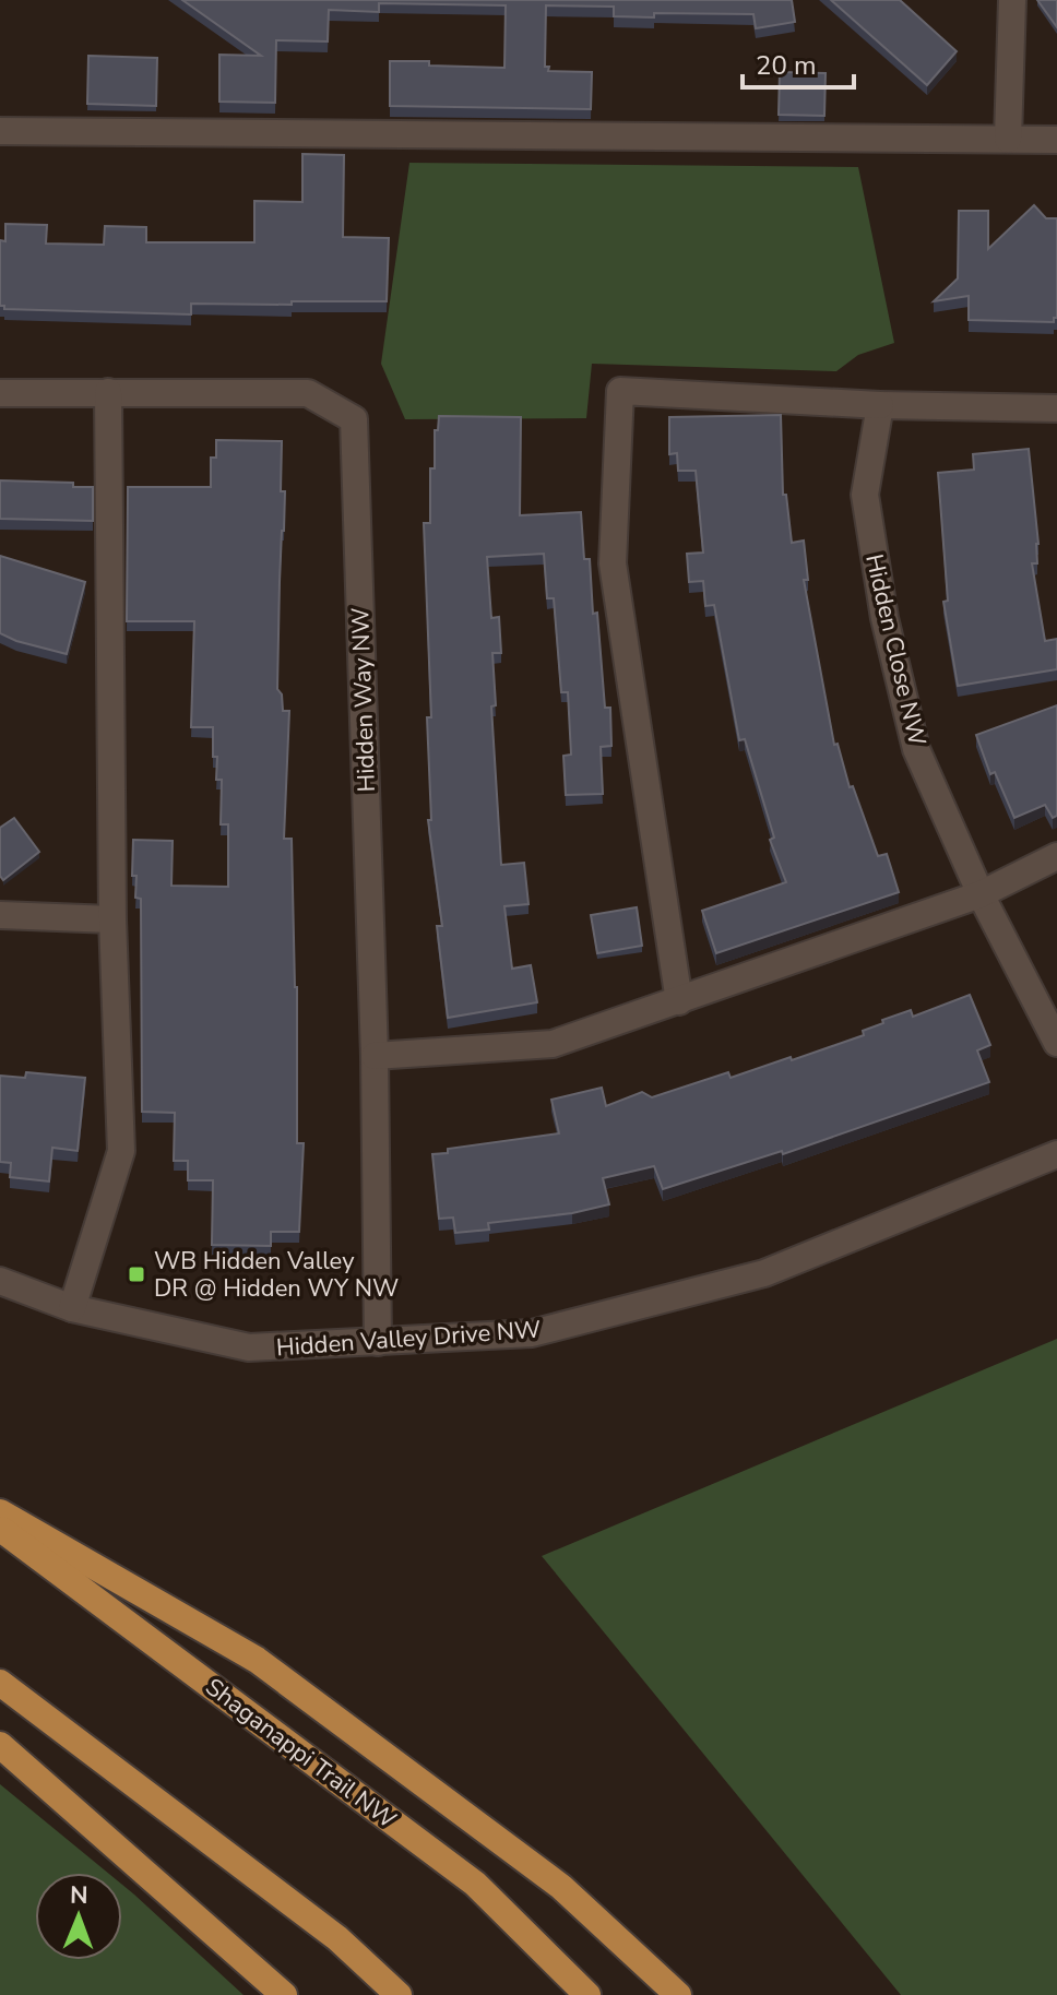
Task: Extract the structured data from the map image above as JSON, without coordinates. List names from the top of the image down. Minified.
{"streets":{"main road":["Shaganappi Trail NW"],"street":["Hidden Close NW","Hidden Way NW","Hidden Valley Drive NW"]},"crossings":[["Hidden Way NW","Hidden Valley Drive NW"]],"places":{"transit":["WB Hidden Valley DR @ Hidden WY NW"]},"scale_bar":"20 m","north":"top"}
